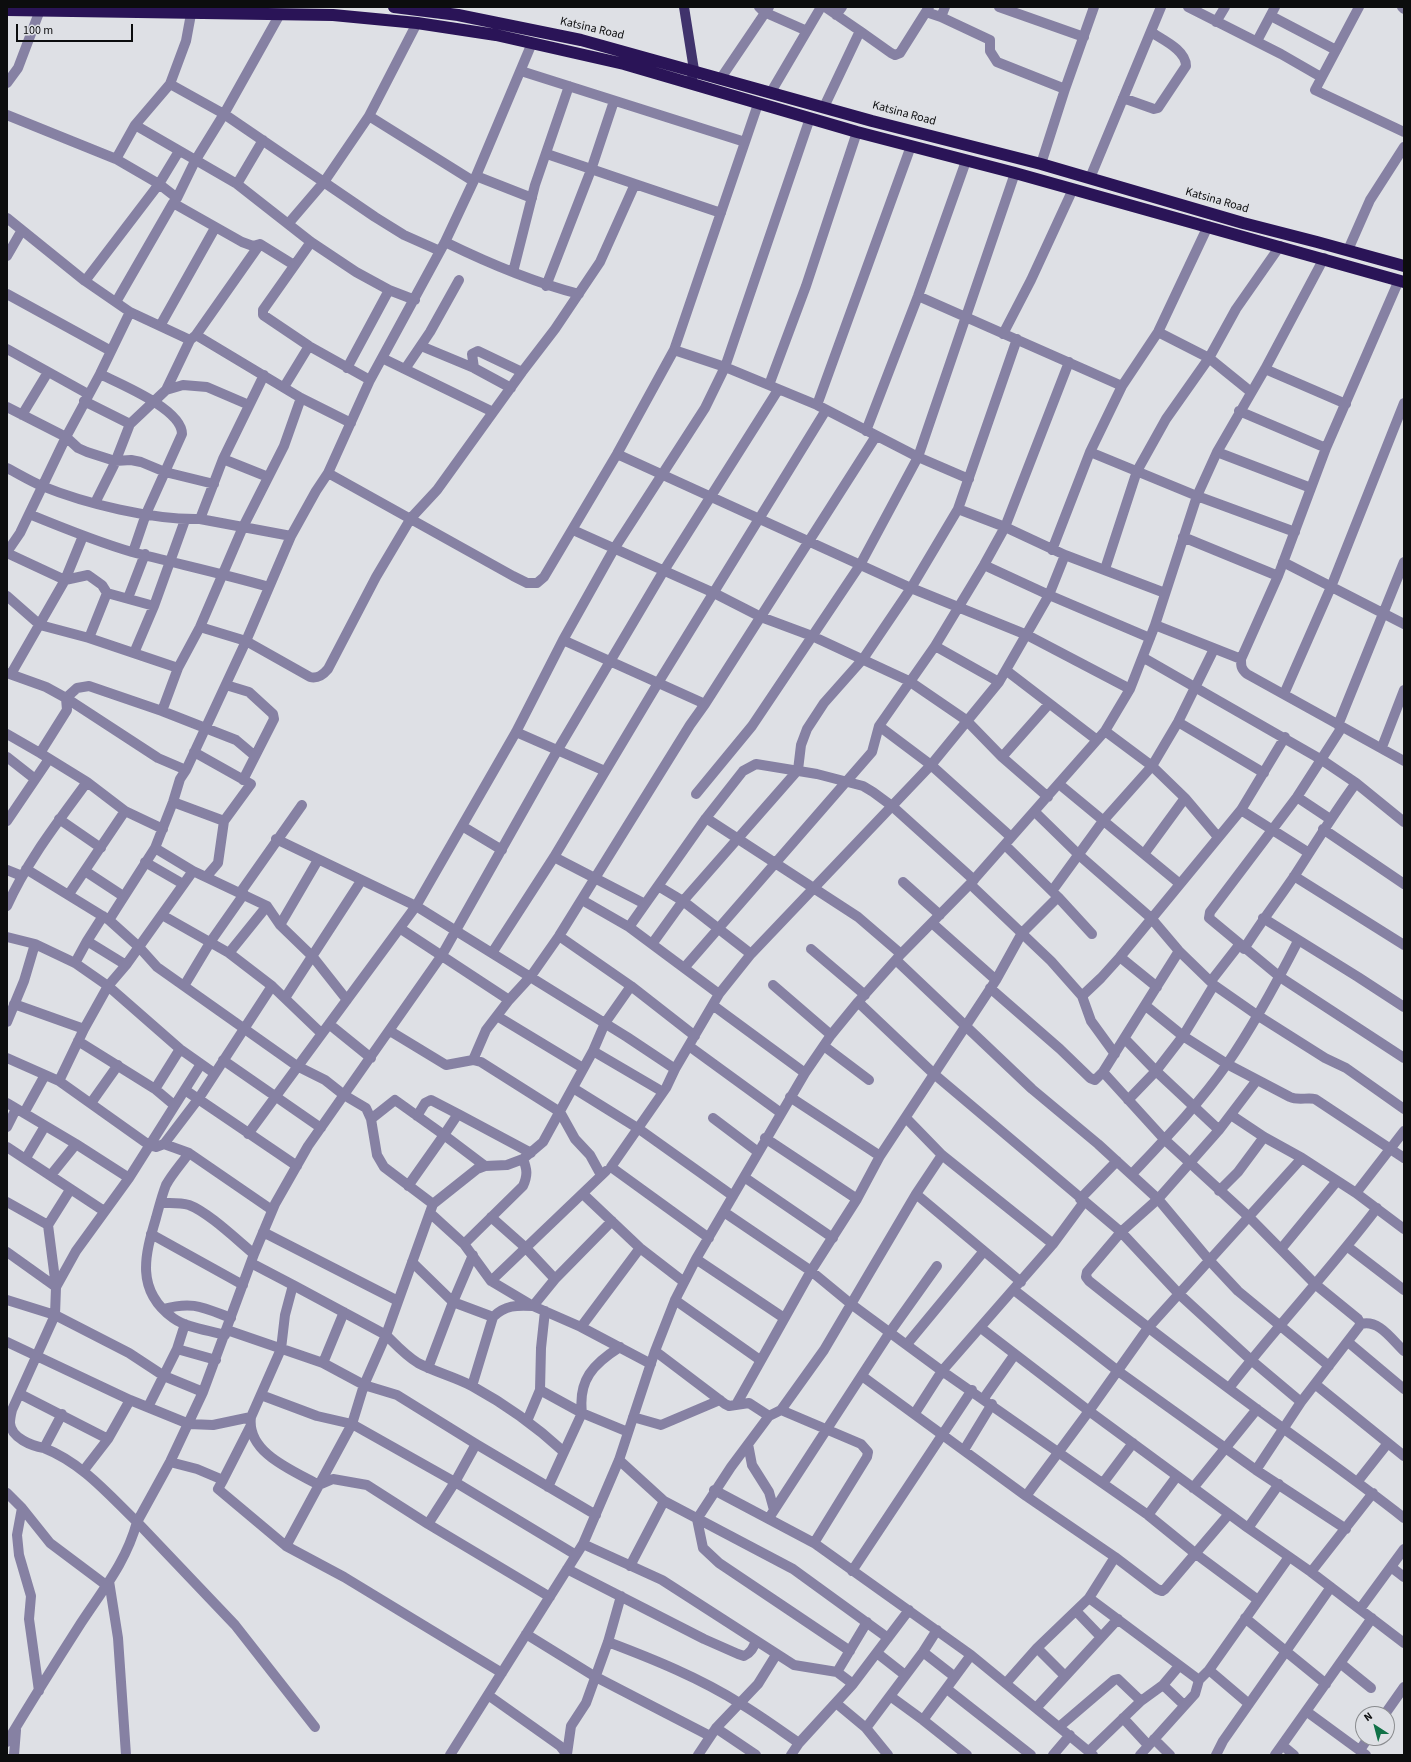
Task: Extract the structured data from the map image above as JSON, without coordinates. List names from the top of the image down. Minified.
{"streets":{"highway":["Katsina Road"]},"scale_bar":"100 m","north":"top left"}
